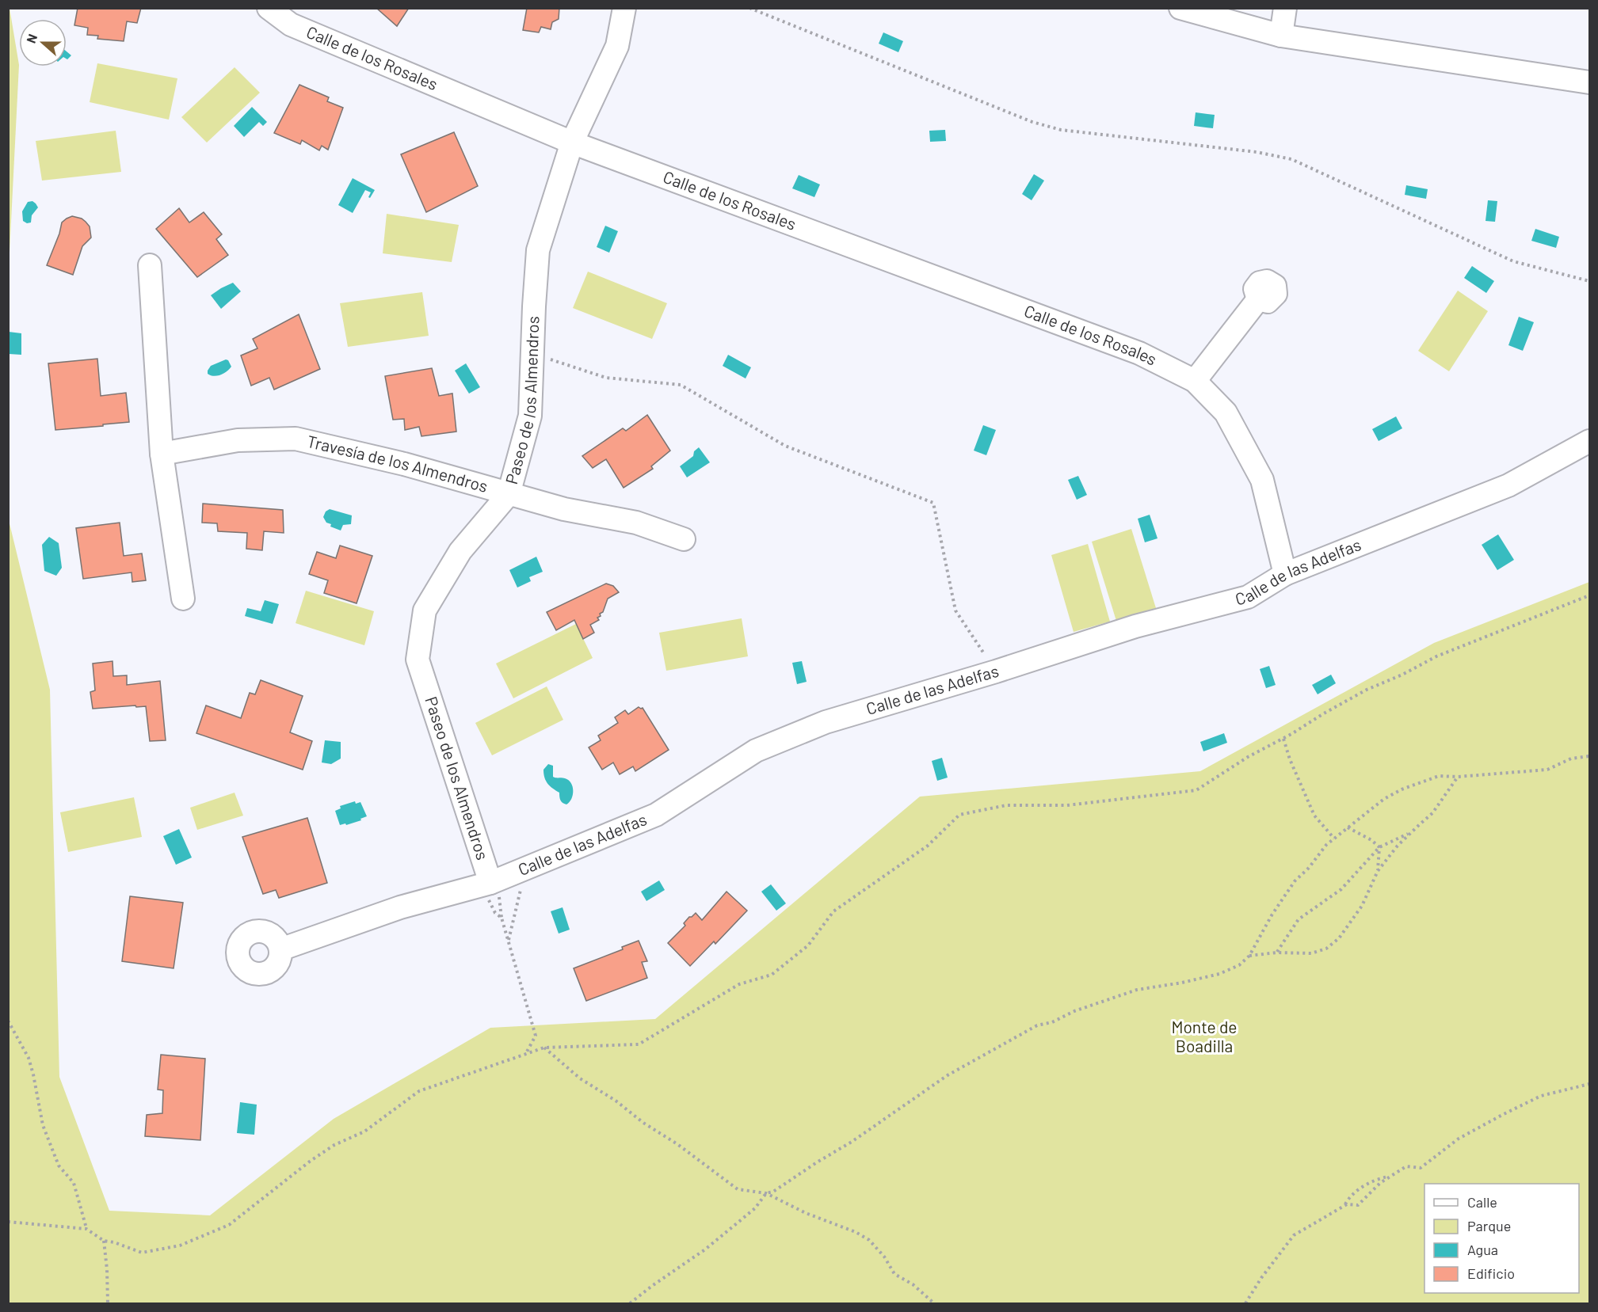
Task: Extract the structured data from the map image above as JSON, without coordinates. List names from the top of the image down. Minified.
{"streets":{"street":["Calle de los Rosales","Paseo de los Almendros","Travesía de los Almendros","Calle de las Adelfas"]},"crossings":[["Calle de los Rosales","Paseo de los Almendros"],["Calle de los Rosales","Calle de las Adelfas"],["Paseo de los Almendros","Travesía de los Almendros"],["Paseo de los Almendros","Calle de las Adelfas"]],"parks":["Monte de Boadilla"],"legend":["Calle","Parque","Agua","Edificio"],"north":"left"}
